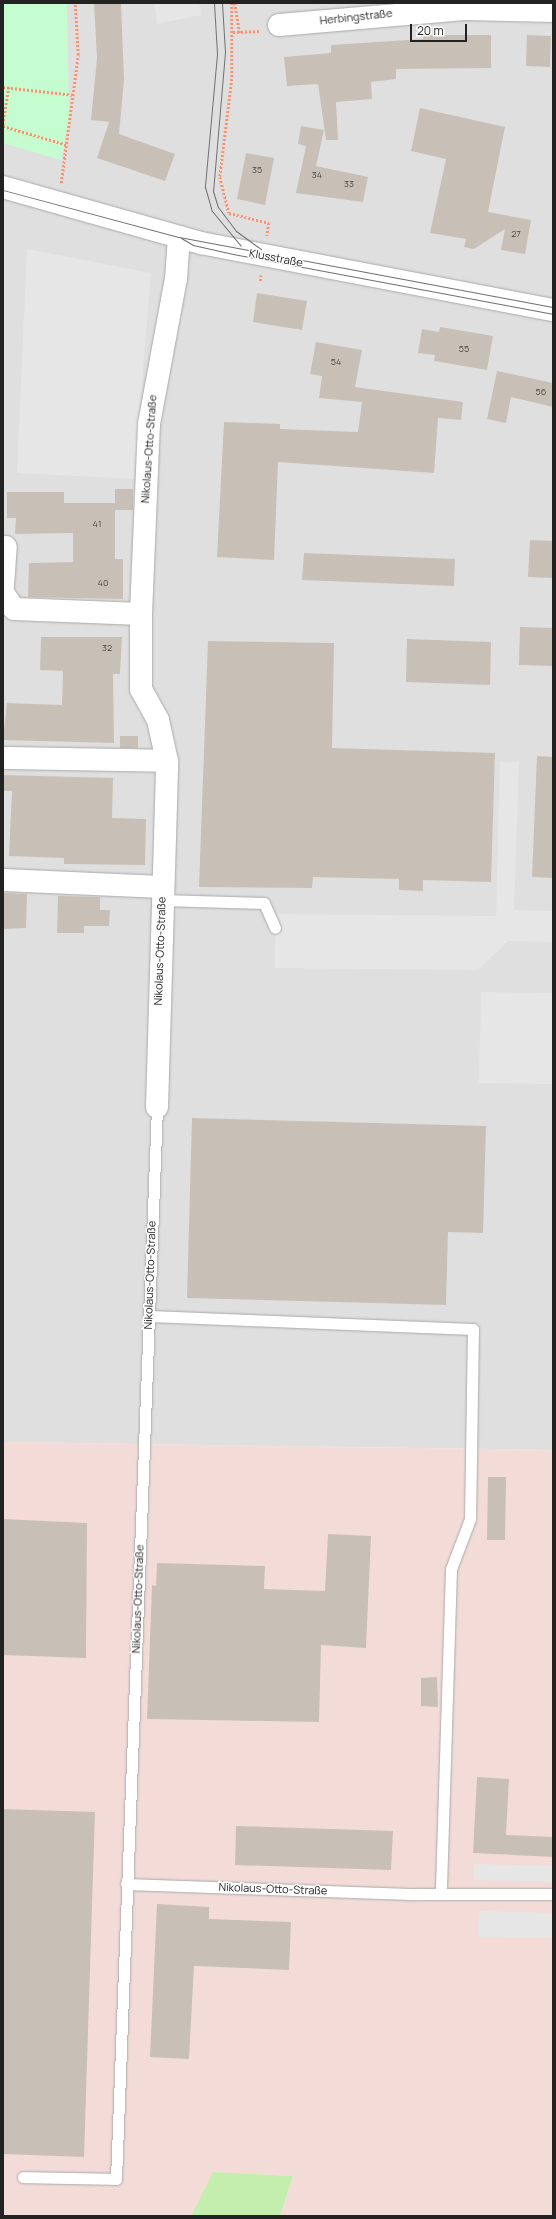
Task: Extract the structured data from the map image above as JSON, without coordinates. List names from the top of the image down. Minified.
{"streets":{"street":["Herbingstraße","Klusstraße","Nikolaus-Otto-Straße"]},"crossings":[["Klusstraße","Nikolaus-Otto-Straße"]],"house_numbers":["35","34","33","27","55","54","56","41","40","32"],"scale_bar":"20 m"}
